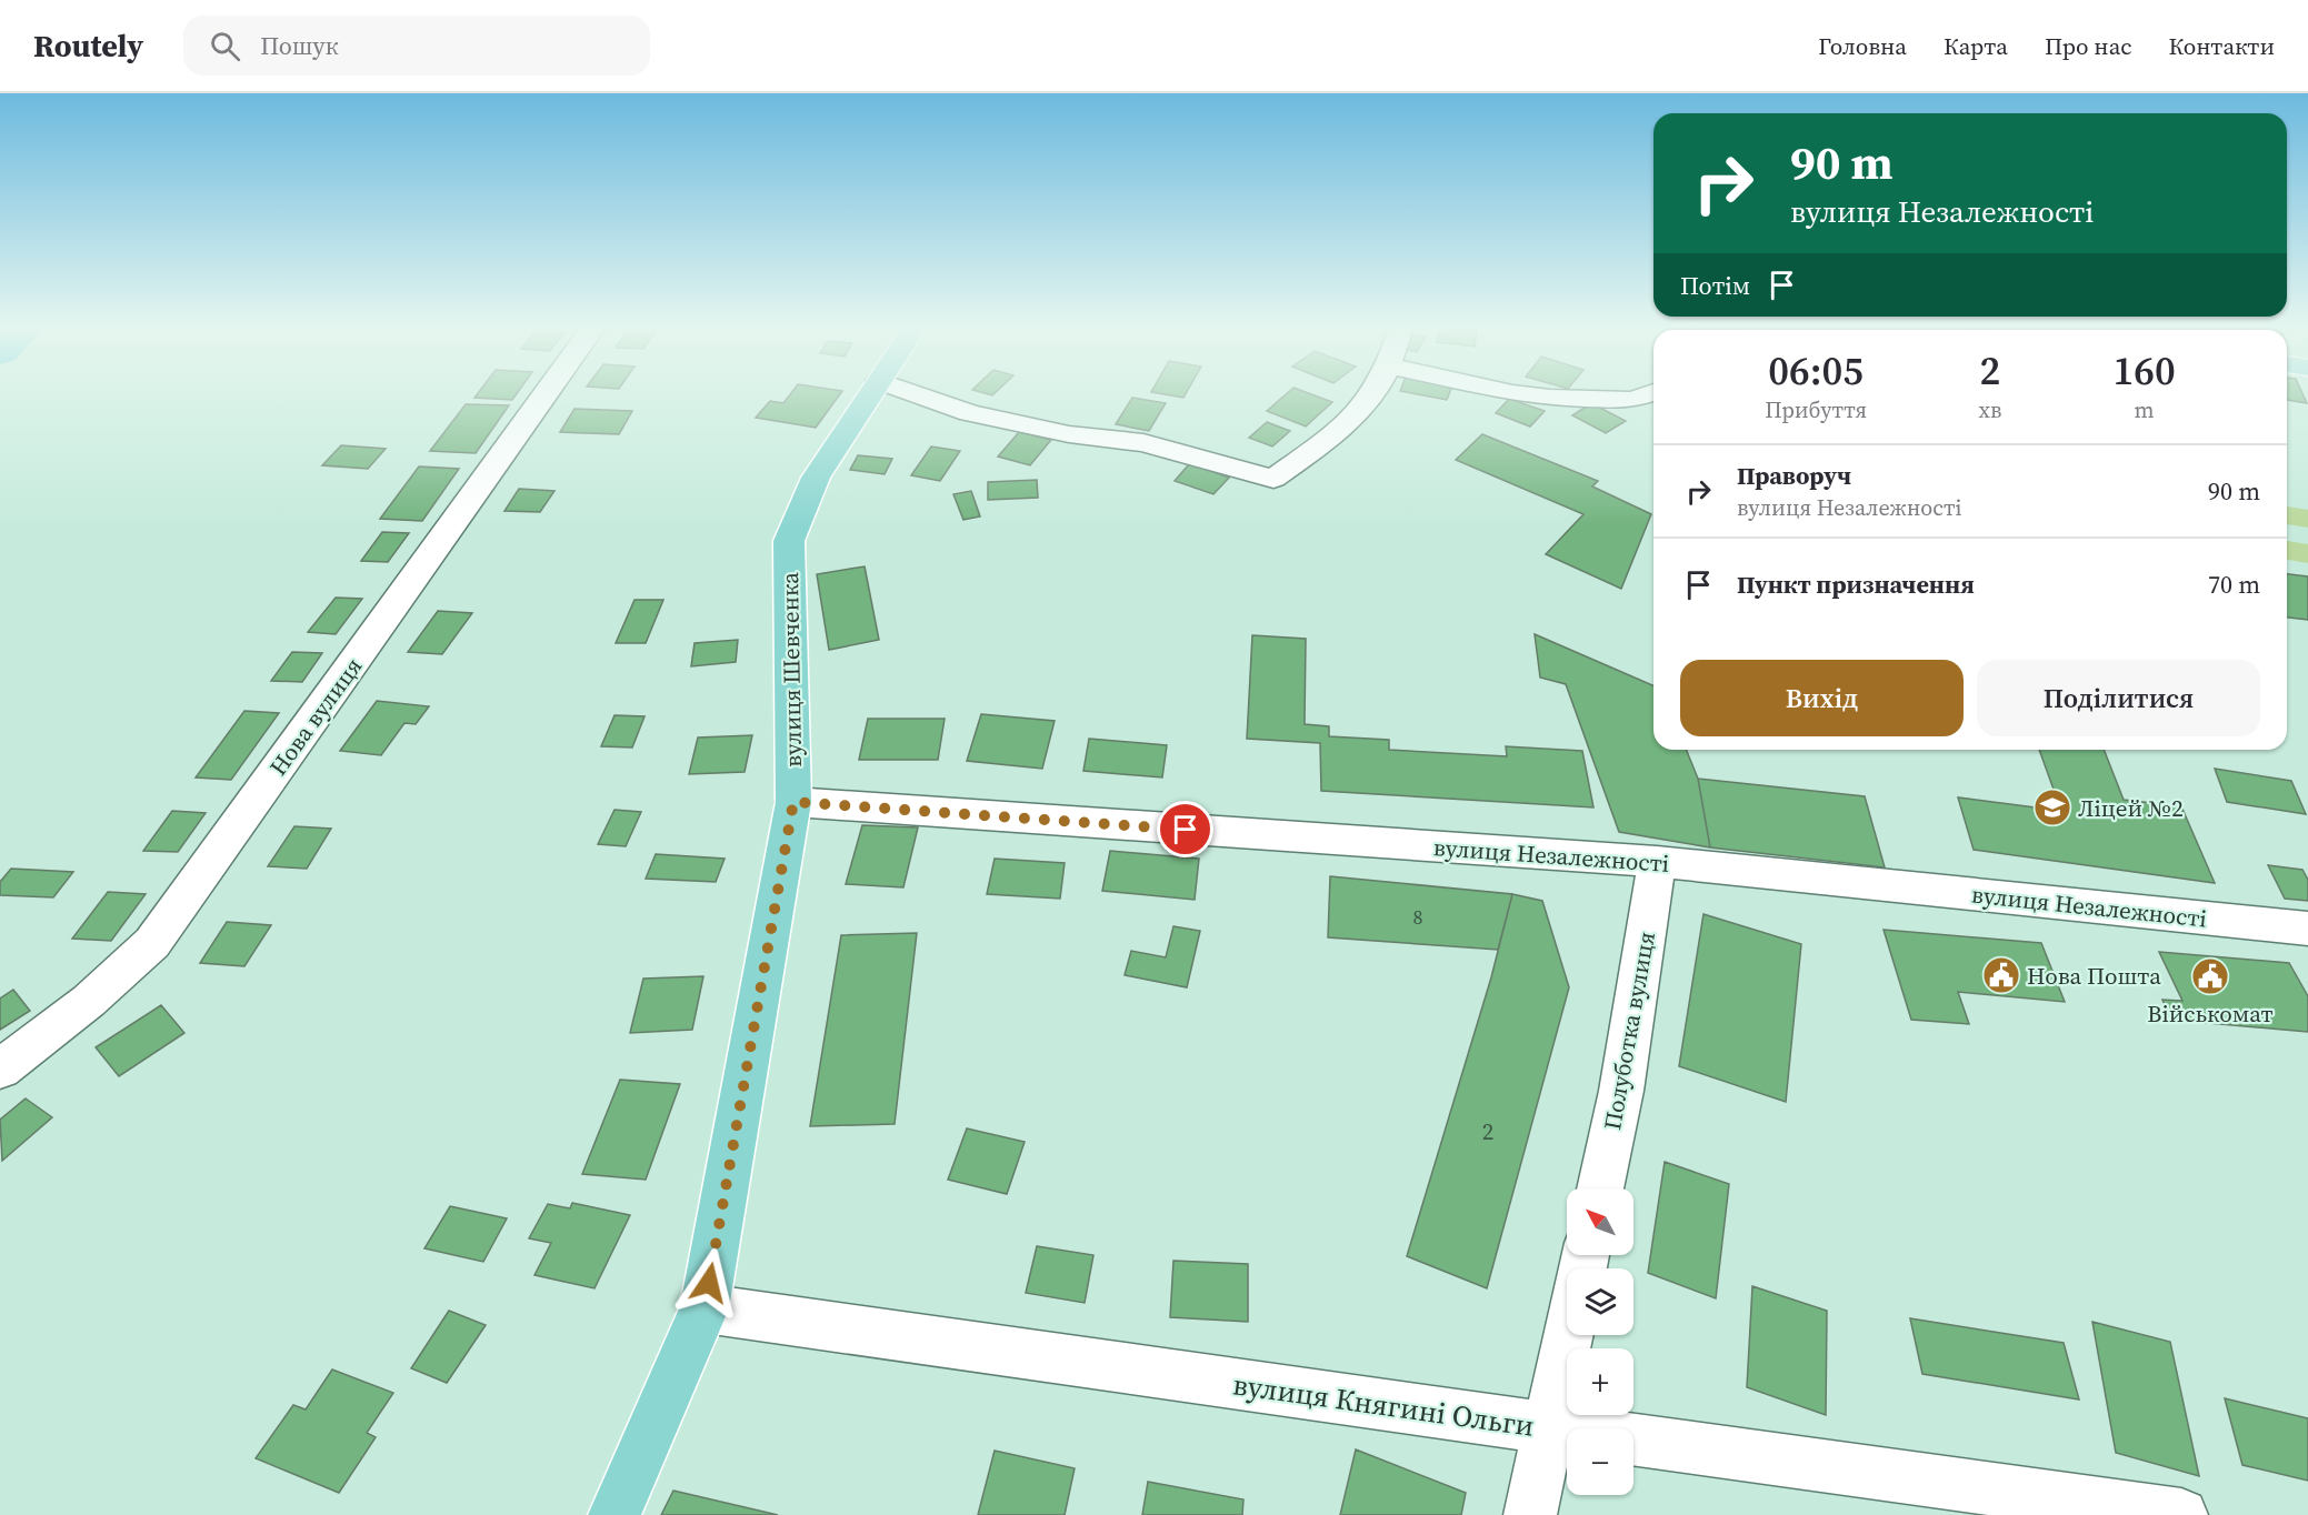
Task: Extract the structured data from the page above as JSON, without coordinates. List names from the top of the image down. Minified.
{"streets":{"main road":["вулиця Шевченка"],"street":["Нова вулиця","вулиця Незалежності","Полуботка вулиця","вулиця Княгині Ольги"]},"crossings":[["вулиця Шевченка","вулиця Незалежності"],["вулиця Шевченка","вулиця Княгині Ольги"],["вулиця Незалежності","Полуботка вулиця"]],"places":{"school or university":["Ліцей №2"],"public building":["Нова Пошта","Вiйськомат"]},"house_numbers":["8","2"],"north":"top left","page":{"header":"Routely","search":"Пошук","nav":["Головна","Карта","Про нас","Контакти"],"turn":["90 m","вулиця Незалежності"],"then":"Потім","eta":["06:05","Прибуття","2","хв","160","m"],"list":[{"name":"Праворуч","note":"вулиця Незалежності","value":"90 m"},{"name":"Пункт призначення","value":"70 m"}],"buttons":["Вихід","Поділитися"],"map_buttons":["+","−"]}}
